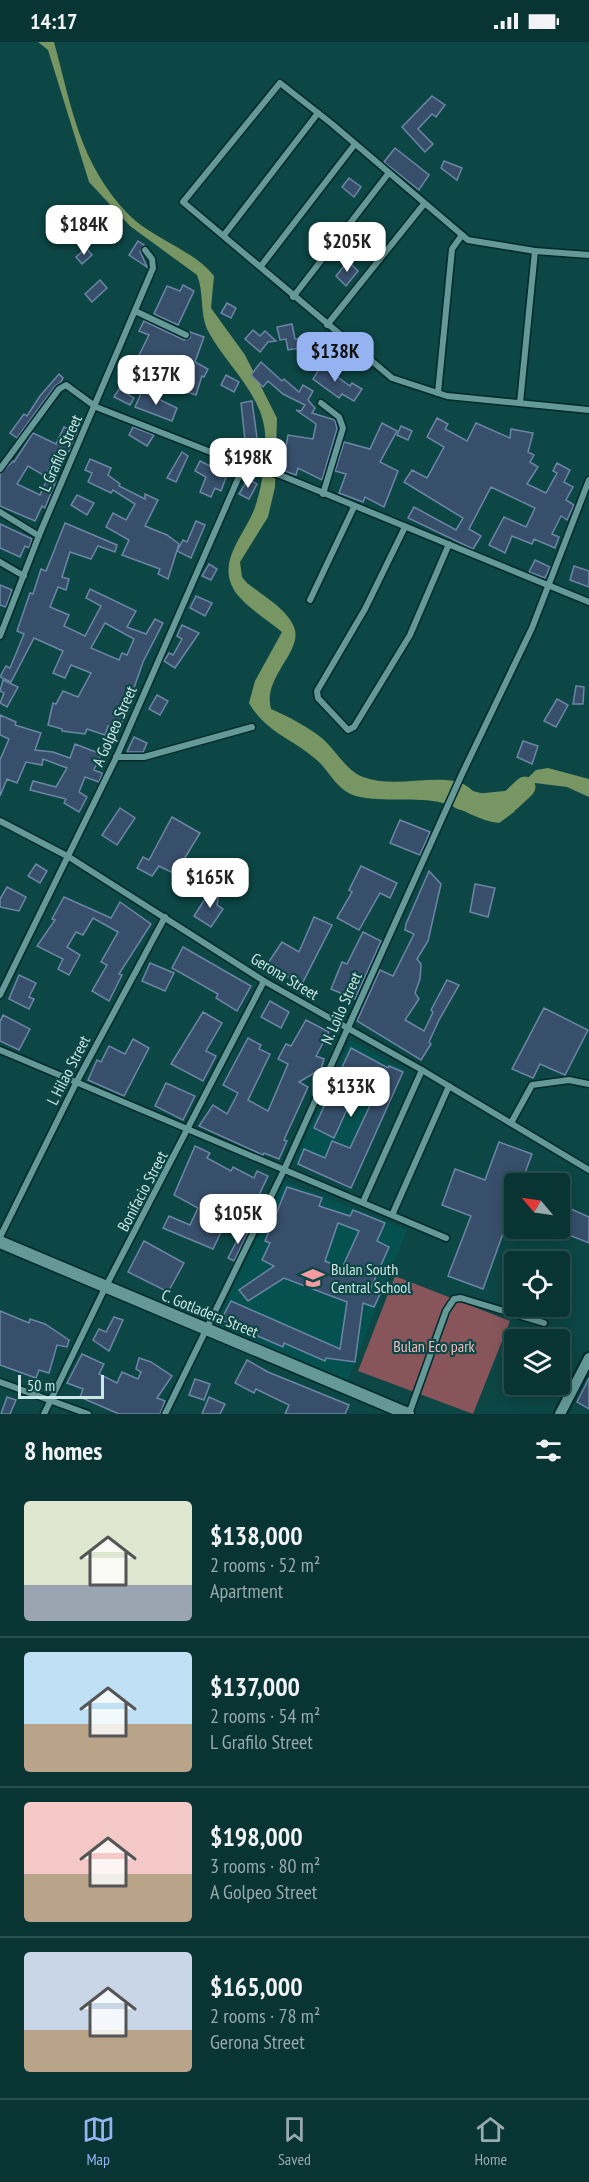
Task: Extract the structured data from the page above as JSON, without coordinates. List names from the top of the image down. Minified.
{"streets":{"main road":["C. Gotladera Street"],"street":["L Grafilo Street","A Golpeo Street","Gerona Street","N. Loilo Street","L Hilao Street","Bonifacio Street"]},"crossings":[["A Golpeo Street","Gerona Street"],["Gerona Street","N. Loilo Street"],["Gerona Street","L Hilao Street"],["Gerona Street","Bonifacio Street"],["N. Loilo Street","C. Gotladera Street"],["Bonifacio Street","C. Gotladera Street"]],"parks":["Bulan Eco park"],"places":{"school or university":["Bulan South Central School"]},"scale_bar":"50 m","north":"top left","page":{"status":"14:17","price":["$184K","$205K","$138K","$137K","$198K","$165K","$133K","$105K"],"scale":"50 m","heading":"8 homes","list":[{"name":"$138,000","note":"2 rooms · 52 m² · Apartment"},{"name":"$137,000","note":"2 rooms · 54 m² · L Grafilo Street"},{"name":"$198,000","note":"3 rooms · 80 m² · A Golpeo Street"},{"name":"$165,000","note":"2 rooms · 78 m² · Gerona Street"}],"tabs":["Map","Saved","Home"]}}
